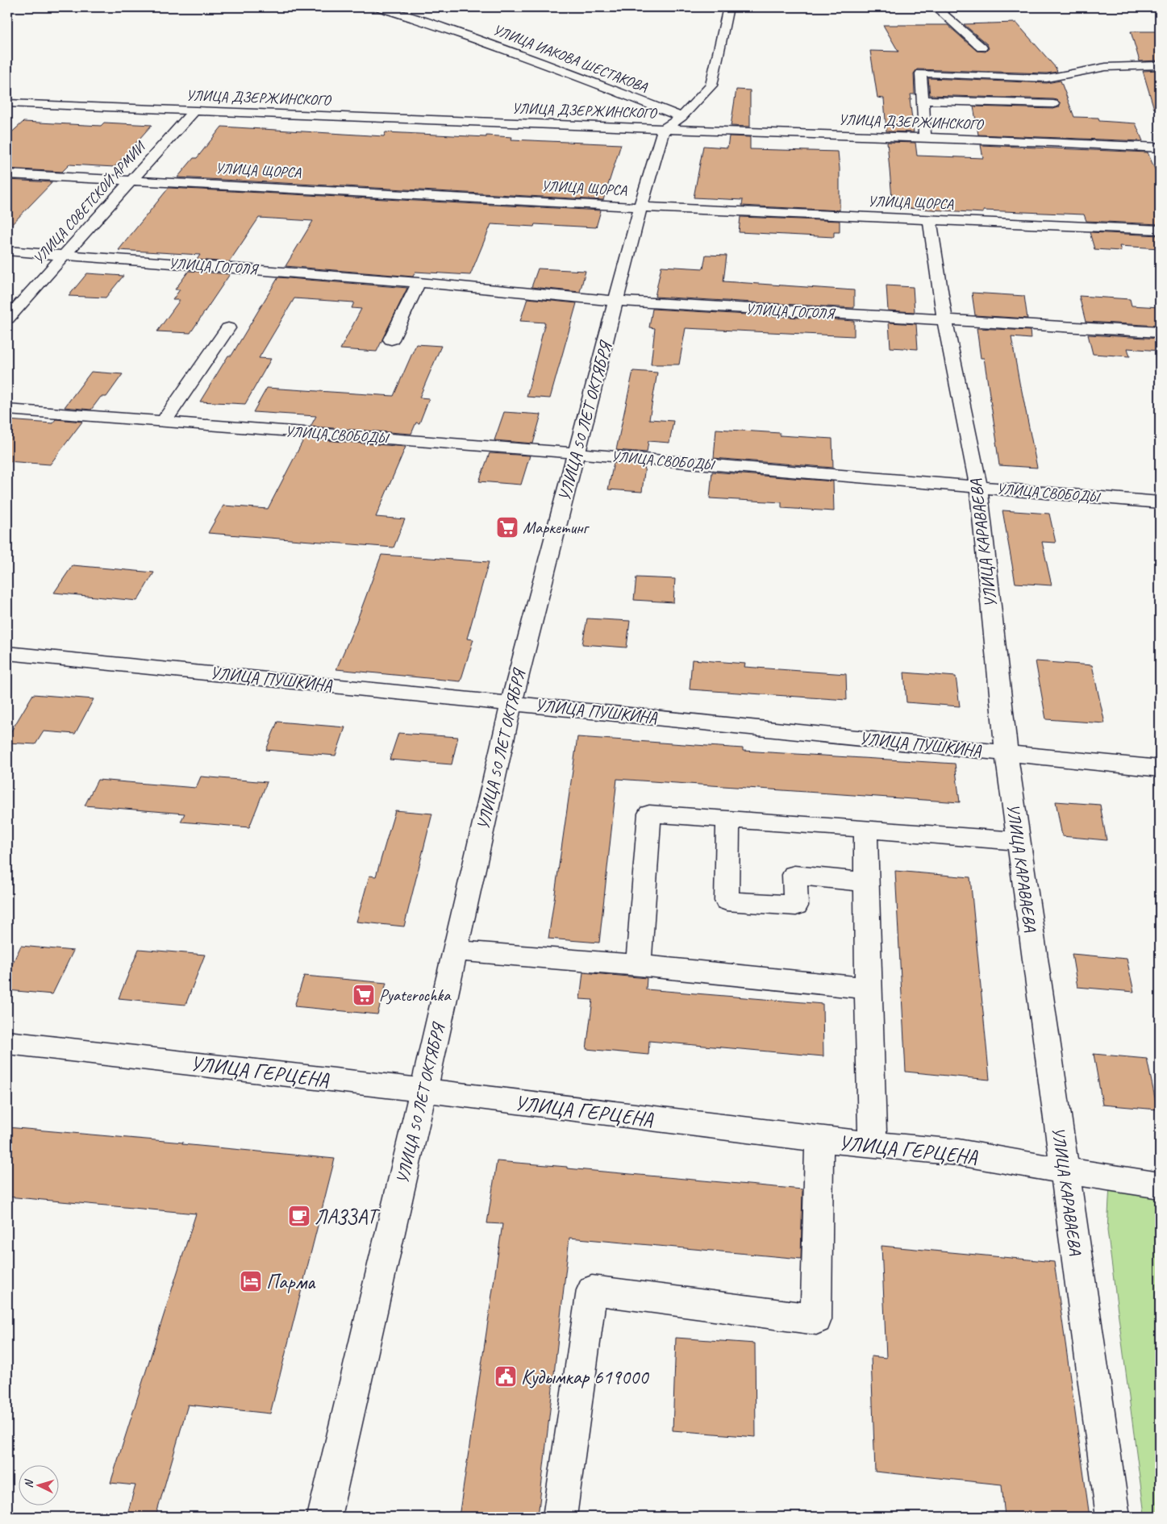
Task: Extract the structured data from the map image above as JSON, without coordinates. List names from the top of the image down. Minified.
{"streets":{"street":["УЛИЦА ИАКОВА ШЕСТАКОВА","УЛИЦА ДЗЕРЖИНСКОГО","УЛИЦА ЩОРСА","УЛИЦА СОВЕТСКОЙ АРМИИ","УЛИЦА ГОГОЛЯ","УЛИЦА 50 ЛЕТ ОКТЯБРЯ","УЛИЦА СВОБОДЫ","УЛИЦА КАРАВАЕВА","УЛИЦА ПУШКИНА","УЛИЦА ГЕРЦЕНА"]},"crossings":[["УЛИЦА ДЗЕРЖИНСКОГО","УЛИЦА СОВЕТСКОЙ АРМИИ"],["УЛИЦА ДЗЕРЖИНСКОГО","УЛИЦА 50 ЛЕТ ОКТЯБРЯ"],["УЛИЦА ЩОРСА","УЛИЦА СОВЕТСКОЙ АРМИИ"],["УЛИЦА ЩОРСА","УЛИЦА 50 ЛЕТ ОКТЯБРЯ"],["УЛИЦА ЩОРСА","УЛИЦА КАРАВАЕВА"],["УЛИЦА СОВЕТСКОЙ АРМИИ","УЛИЦА ГОГОЛЯ"],["УЛИЦА ГОГОЛЯ","УЛИЦА 50 ЛЕТ ОКТЯБРЯ"],["УЛИЦА ГОГОЛЯ","УЛИЦА КАРАВАЕВА"],["УЛИЦА 50 ЛЕТ ОКТЯБРЯ","УЛИЦА СВОБОДЫ"],["УЛИЦА 50 ЛЕТ ОКТЯБРЯ","УЛИЦА ПУШКИНА"],["УЛИЦА 50 ЛЕТ ОКТЯБРЯ","УЛИЦА ГЕРЦЕНА"],["УЛИЦА СВОБОДЫ","УЛИЦА КАРАВАЕВА"],["УЛИЦА КАРАВАЕВА","УЛИЦА ПУШКИНА"],["УЛИЦА КАРАВАЕВА","УЛИЦА ГЕРЦЕНА"]],"places":{"supermarket":["Маркетинг","Pyaterochka"],"cafe":["ЛАЗЗАТ"],"hotel":["Парма"],"public building":["Кудымкар 619000"]},"north":"left"}
